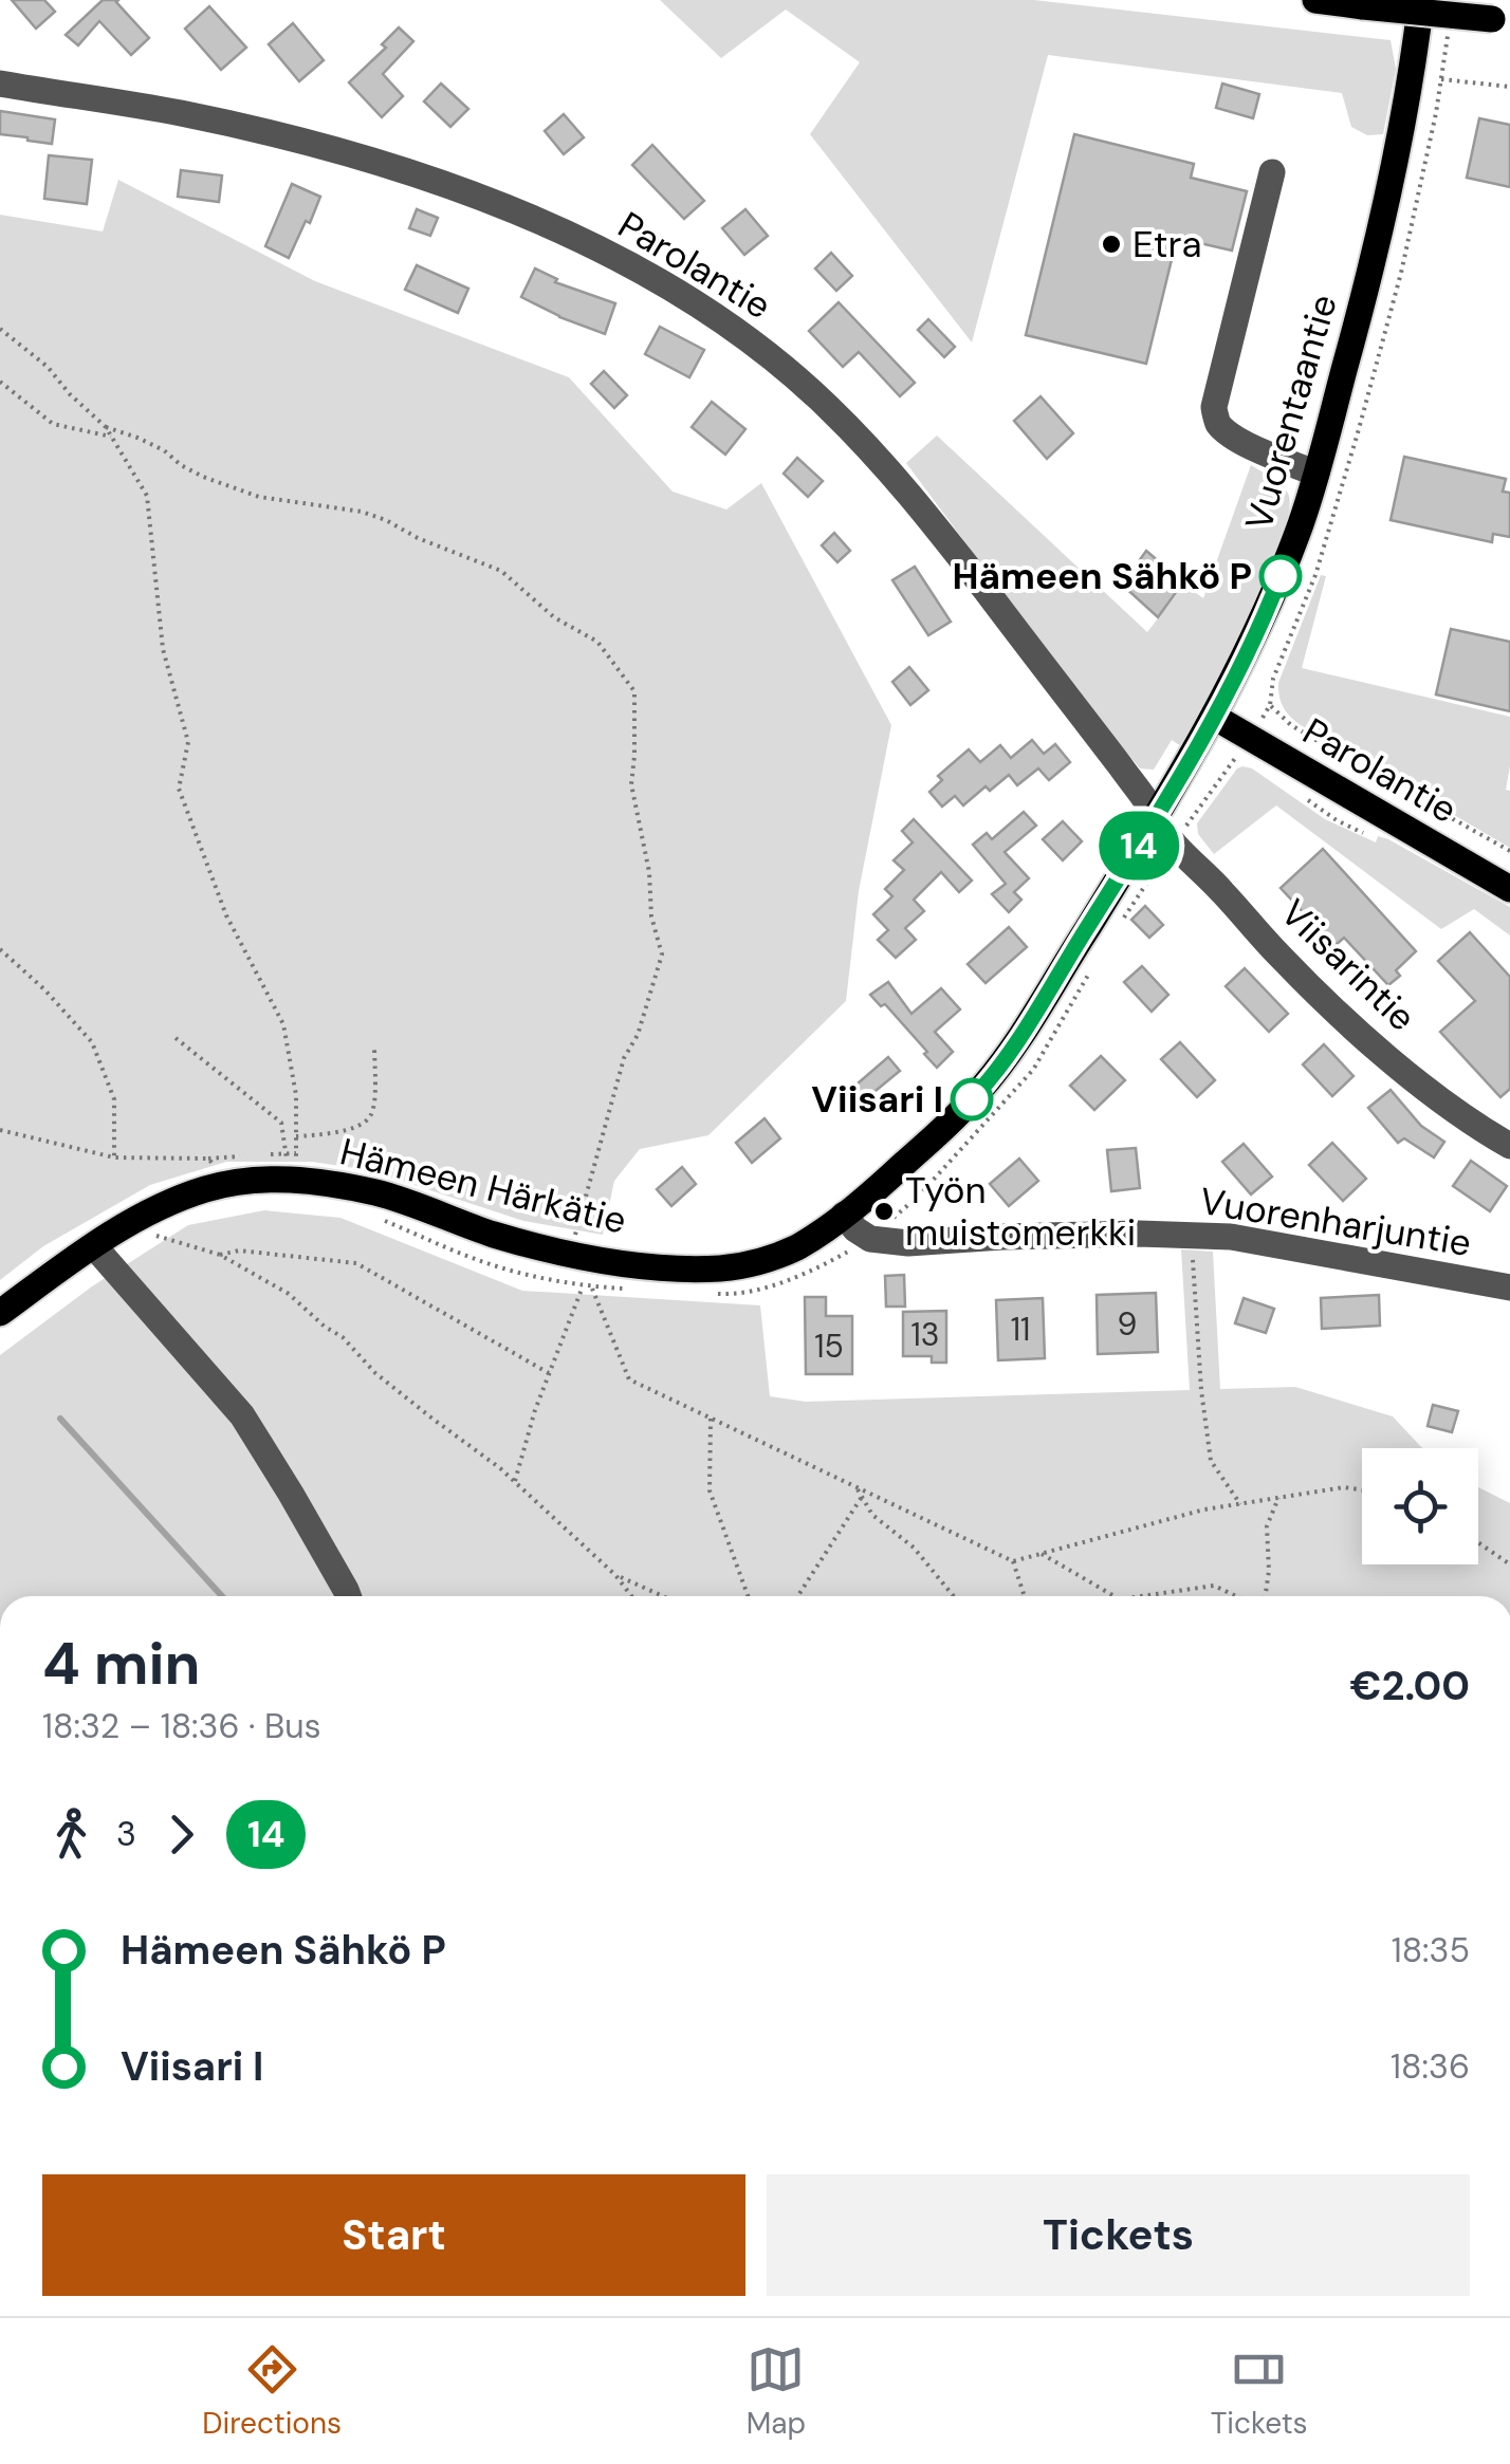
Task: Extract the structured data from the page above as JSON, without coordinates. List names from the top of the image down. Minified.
{"streets":{"main road":["Parolantie","Vuorentaantie","Hämeen Härkätie"],"street":["Viisarintie","Vuorenharjuntie"]},"crossings":[["Parolantie","Vuorentaantie"],["Parolantie","Viisarintie"],["Vuorentaantie","Viisarintie"],["Vuorentaantie","Hämeen Härkätie"],["Vuorentaantie","Vuorenharjuntie"],["Hämeen Härkätie","Vuorenharjuntie"]],"places":["Etra","Hämeen Sähkö P","Viisari I","Työn muistomerkki"],"lines":["bus line 14"],"house_numbers":["9","11","13","15"],"page":{"on_map":"14","heading":["4 min","18:32 – 18:36 · Bus","€2.00"],"legs":["3","14"],"list":[{"name":"Hämeen Sähkö P","value":"18:35"},{"name":"Viisari I","value":"18:36"}],"buttons":["Start","Tickets"],"tabs":["Directions","Map","Tickets"]}}
